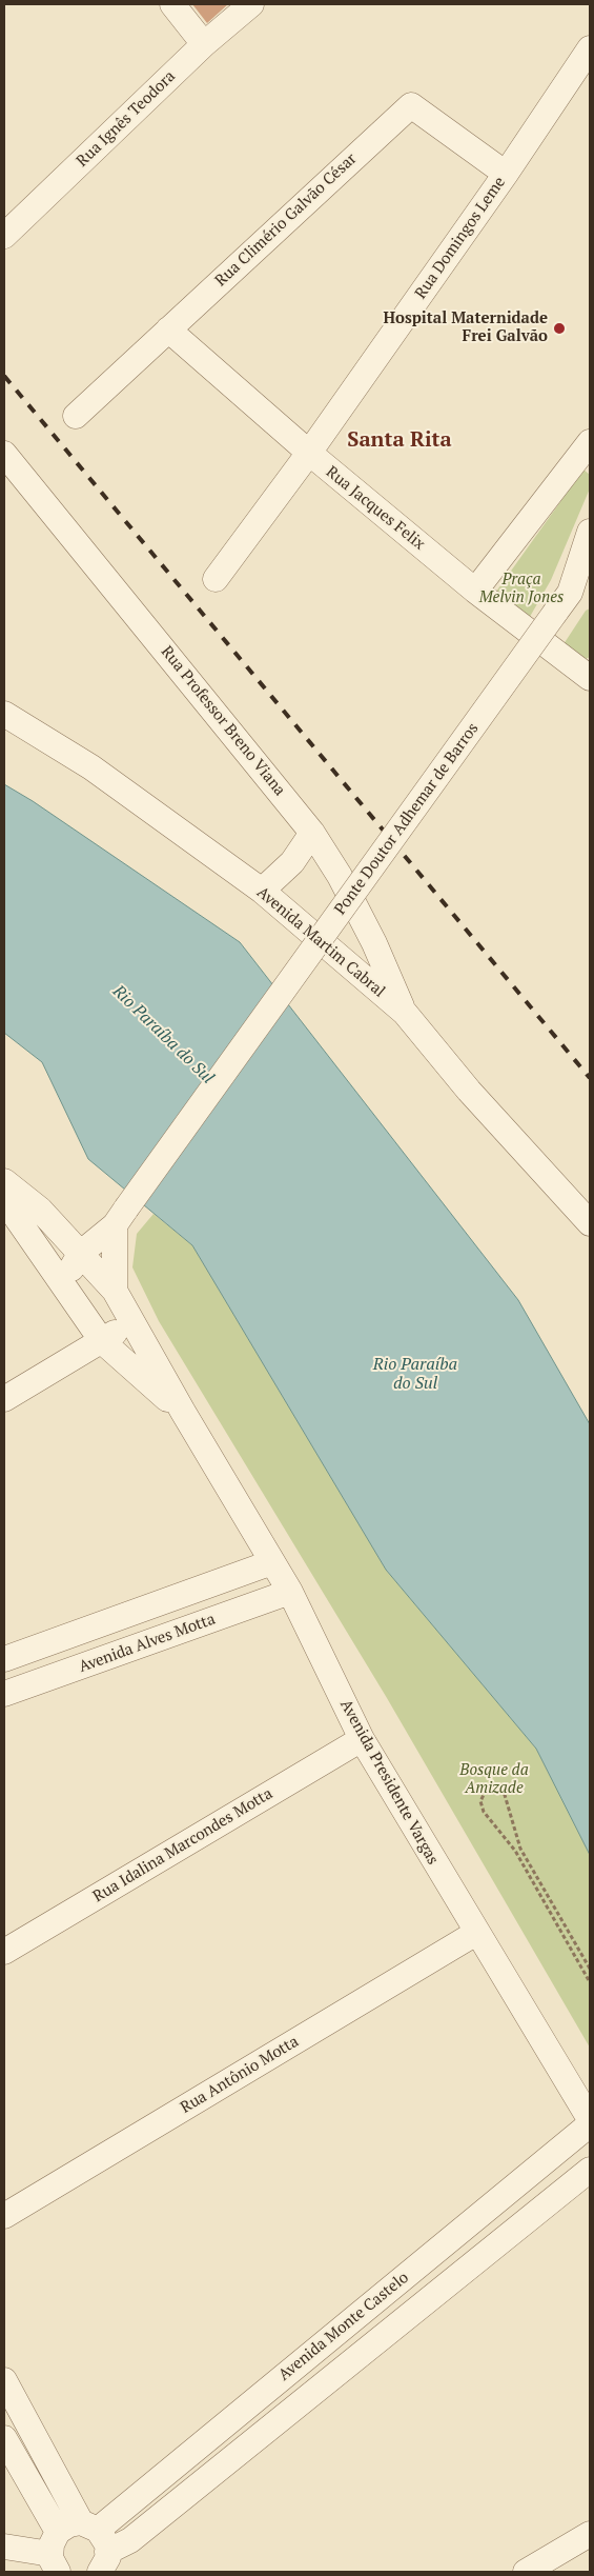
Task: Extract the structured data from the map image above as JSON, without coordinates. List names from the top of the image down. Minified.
{"streets":{"street":["Rua Ignês Teodora","Rua Climério Galvão César","Rua Domingos Leme","Rua Jacques Felix","Rua Professor Breno Viana","Ponte Doutor Adhemar de Barros","Avenida Martim Cabral","Avenida Alves Motta","Avenida Presidente Vargas","Rua Idalina Marcondes Motta","Rua Antônio Motta","Avenida Monte Castelo"]},"crossings":[["Rua Climério Galvão César","Rua Domingos Leme"],["Rua Climério Galvão César","Rua Jacques Felix"],["Rua Domingos Leme","Rua Jacques Felix"],["Rua Professor Breno Viana","Avenida Martim Cabral"],["Ponte Doutor Adhemar de Barros","Avenida Presidente Vargas"],["Avenida Alves Motta","Avenida Presidente Vargas"],["Avenida Presidente Vargas","Rua Idalina Marcondes Motta"],["Avenida Presidente Vargas","Rua Antônio Motta"]],"districts":["Santa Rita"],"water":["Rio Paraíba do Sul"],"parks":["Praça Melvin Jones","Bosque da Amizade"],"places":["Hospital Maternidade Frei Galvão"]}
